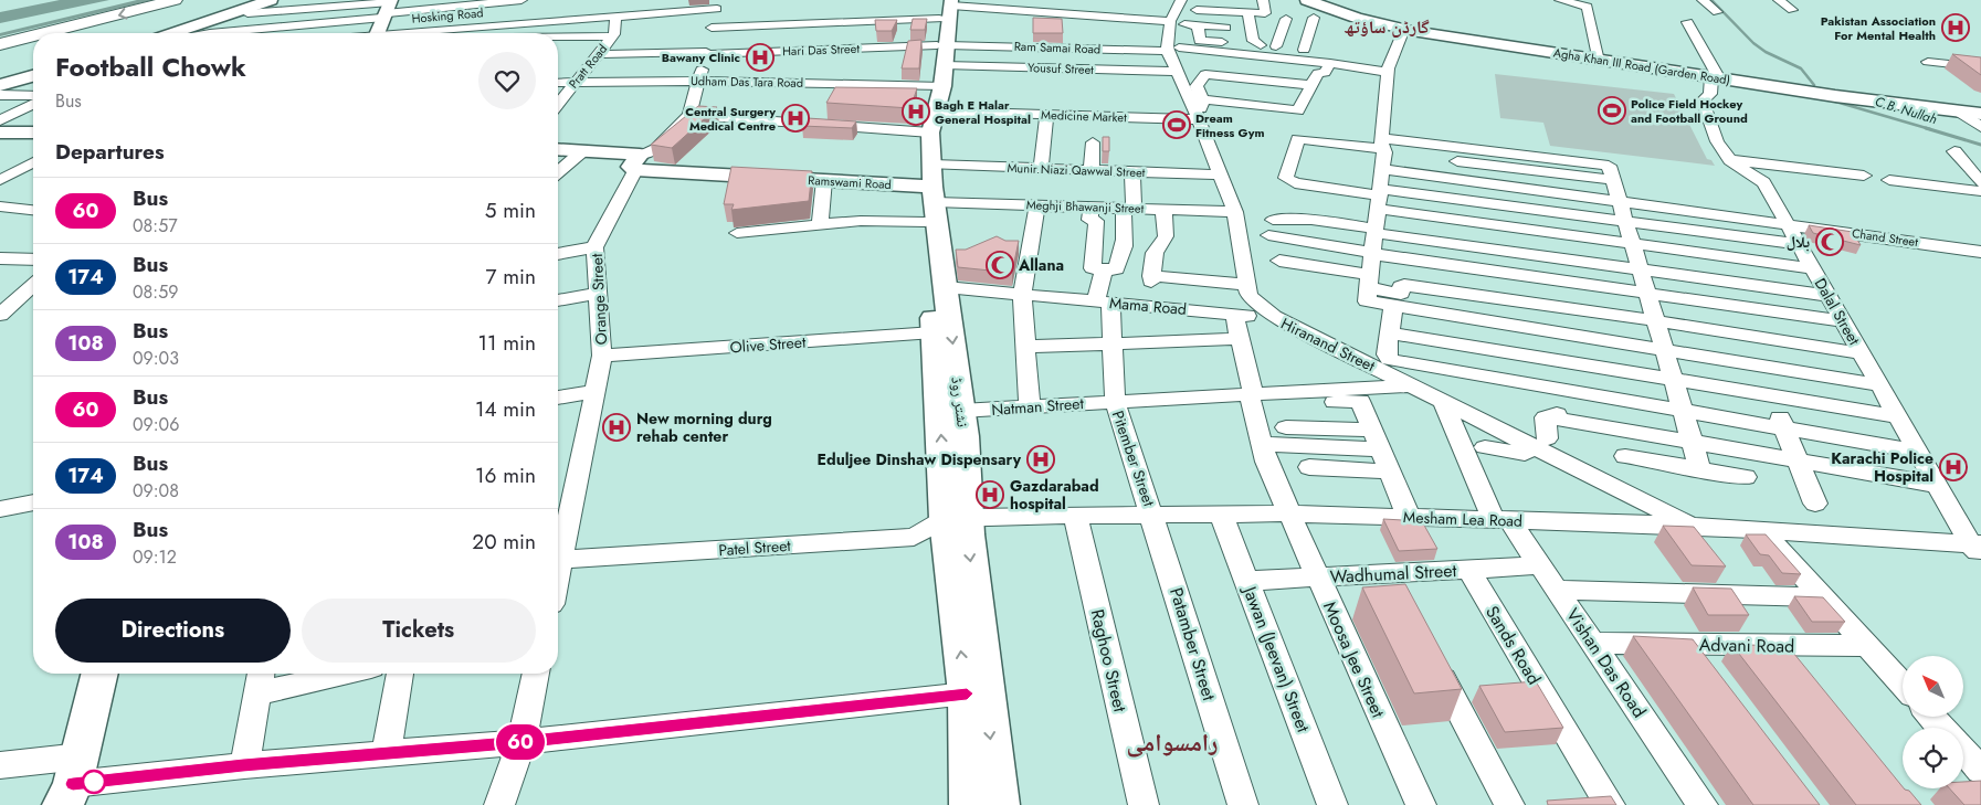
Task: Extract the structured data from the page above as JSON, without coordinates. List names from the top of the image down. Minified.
{"streets":{"main road":["Agha Khan III Road (Garden Road)","Ramswami Road","نشتر روڈ"],"street":["Hosking Road","Ram Samai Road","Hari Das Street","Pratt Road","Yousuf Street","Udham Das Tara Road","Medicine Market","Munir Niazi Qawwal Street","Meghji Bhawanji Street","Chand Street","Orange Street","Mama Road","Dalal Street","Olive Street","Hiranand Street","Natman Street","Pitember Street","Mesham Lea Road","Patel Street","Wadhumal Street","Patamber Street","Sands Road","Advani Road","Jawan (Jeevan) Street","Moosa Jee Street","Raghoo Street","Vishan Das Road"]},"crossings":[["Hosking Road","Pratt Road"],["Ram Samai Road","Hari Das Street"],["Ram Samai Road","Yousuf Street"],["Ram Samai Road","Udham Das Tara Road"],["Ram Samai Road","Medicine Market"],["Ram Samai Road","Hiranand Street"],["Ram Samai Road","نشتر روڈ"],["Hari Das Street","Yousuf Street"],["Hari Das Street","Udham Das Tara Road"],["Hari Das Street","Medicine Market"],["Hari Das Street","نشتر روڈ"],["Pratt Road","Udham Das Tara Road"],["Agha Khan III Road (Garden Road)","Dalal Street"],["Yousuf Street","Udham Das Tara Road"],["Yousuf Street","Medicine Market"],["Yousuf Street","Hiranand Street"],["Yousuf Street","نشتر روڈ"],["Udham Das Tara Road","Medicine Market"],["Udham Das Tara Road","نشتر روڈ"],["Medicine Market","Hiranand Street"],["Medicine Market","نشتر روڈ"],["Munir Niazi Qawwal Street","Ramswami Road"],["Munir Niazi Qawwal Street","Meghji Bhawanji Street"],["Munir Niazi Qawwal Street","Hiranand Street"],["Munir Niazi Qawwal Street","نشتر روڈ"],["Ramswami Road","Meghji Bhawanji Street"],["Ramswami Road","Orange Street"],["Ramswami Road","نشتر روڈ"],["Meghji Bhawanji Street","Hiranand Street"],["Meghji Bhawanji Street","نشتر روڈ"],["Chand Street","Dalal Street"],["Orange Street","Olive Street"],["Orange Street","Patel Street"],["Mama Road","Hiranand Street"],["Mama Road","نشتر روڈ"],["Mama Road","Pitember Street"],["Mama Road","Moosa Jee Street"],["Dalal Street","Mesham Lea Road"],["Olive Street","نشتر روڈ"],["Hiranand Street","Natman Street"],["Hiranand Street","Mesham Lea Road"],["نشتر روڈ","Natman Street"],["نشتر روڈ","Mesham Lea Road"],["نشتر روڈ","Patel Street"],["Natman Street","Pitember Street"],["Natman Street","Moosa Jee Street"],["Pitember Street","Mesham Lea Road"],["Pitember Street","Patamber Street"],["Mesham Lea Road","Patel Street"],["Mesham Lea Road","Patamber Street"],["Mesham Lea Road","Jawan (Jeevan) Street"],["Mesham Lea Road","Moosa Jee Street"],["Mesham Lea Road","Raghoo Street"],["Mesham Lea Road","Vishan Das Road"],["Wadhumal Street","Sands Road"],["Wadhumal Street","Jawan (Jeevan) Street"],["Wadhumal Street","Moosa Jee Street"],["Wadhumal Street","Vishan Das Road"],["Advani Road","Vishan Das Road"]],"districts":["گارڈن ساؤتھ","رامسوامی"],"water":["C.B. Nullah"],"places":{"hospital":["Pakistan Association For Mental Health","Bawany Clinic","Bagh E Halar General Hospital","Central Surgery Medical Centre","New morning durg rehab center","Eduljee Dinshaw Dispensary","Karachi Police Hospital","Gazdarabad hospital"],"sports":["Police Field Hockey and Football Ground","Dream Fitness Gym"],"mosque":["بلال","Allana"]},"lines":["bus line 60"],"north":"top left","page":{"on_map":"60","heading":[["Football Chowk","Bus"],"Departures"],"list":[{"mark":"60","name":"Bus","note":"08:57","value":"5 min"},{"mark":"174","name":"Bus","note":"08:59","value":"7 min"},{"mark":"108","name":"Bus","note":"09:03","value":"11 min"},{"mark":"60","name":"Bus","note":"09:06","value":"14 min"},{"mark":"174","name":"Bus","note":"09:08","value":"16 min"},{"mark":"108","name":"Bus","note":"09:12","value":"20 min"}],"buttons":["Directions","Tickets"]}}
